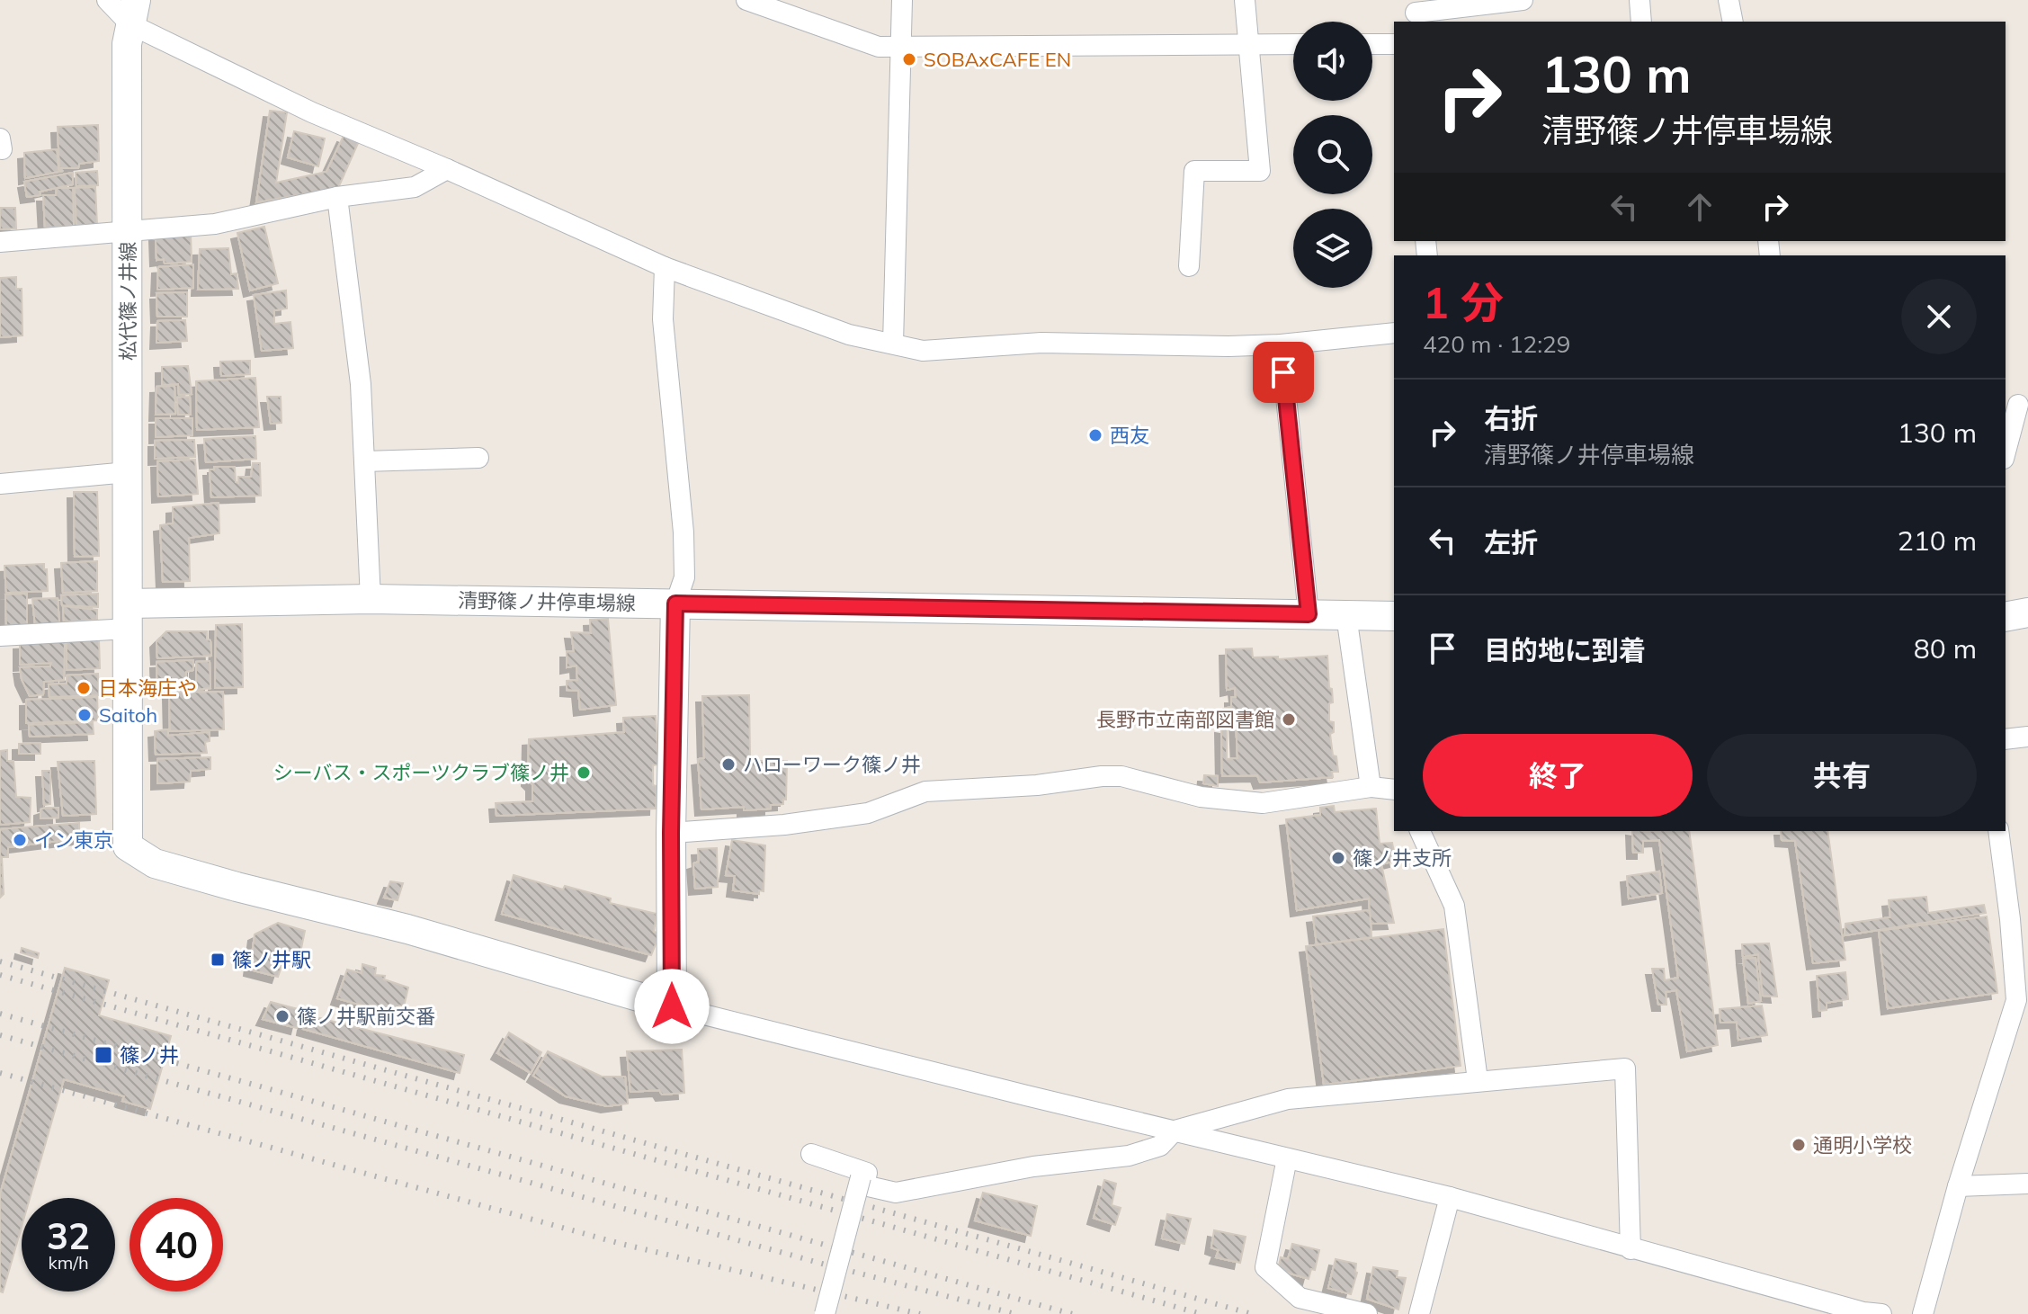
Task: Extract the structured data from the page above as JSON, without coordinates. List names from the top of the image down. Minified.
{"streets":{"main road":["松代篠ノ井線","清野篠ノ井停車場線"]},"crossings":[["松代篠ノ井線","清野篠ノ井停車場線"]],"places":{"other":["SOBAxCAFE EN","西友","日本海庄や","Saitoh","長野市立南部図書館","ハローワーク篠ノ井","シーバス・スポーツクラブ篠ノ井","イン東京","篠ノ井支所","篠ノ井駅前交番","通明小学校"],"transit":["篠ノ井駅","篠ノ井"]},"page":{"turn":["130 m","清野篠ノ井停車場線"],"heading":["1 分","420 m · 12:29"],"list":[{"name":"右折","note":"清野篠ノ井停車場線","value":"130 m"},{"name":"左折","value":"210 m"},{"name":"目的地に到着","value":"80 m"}],"buttons":["終了","共有"],"speed":"32 km/h","limit":"40"}}
